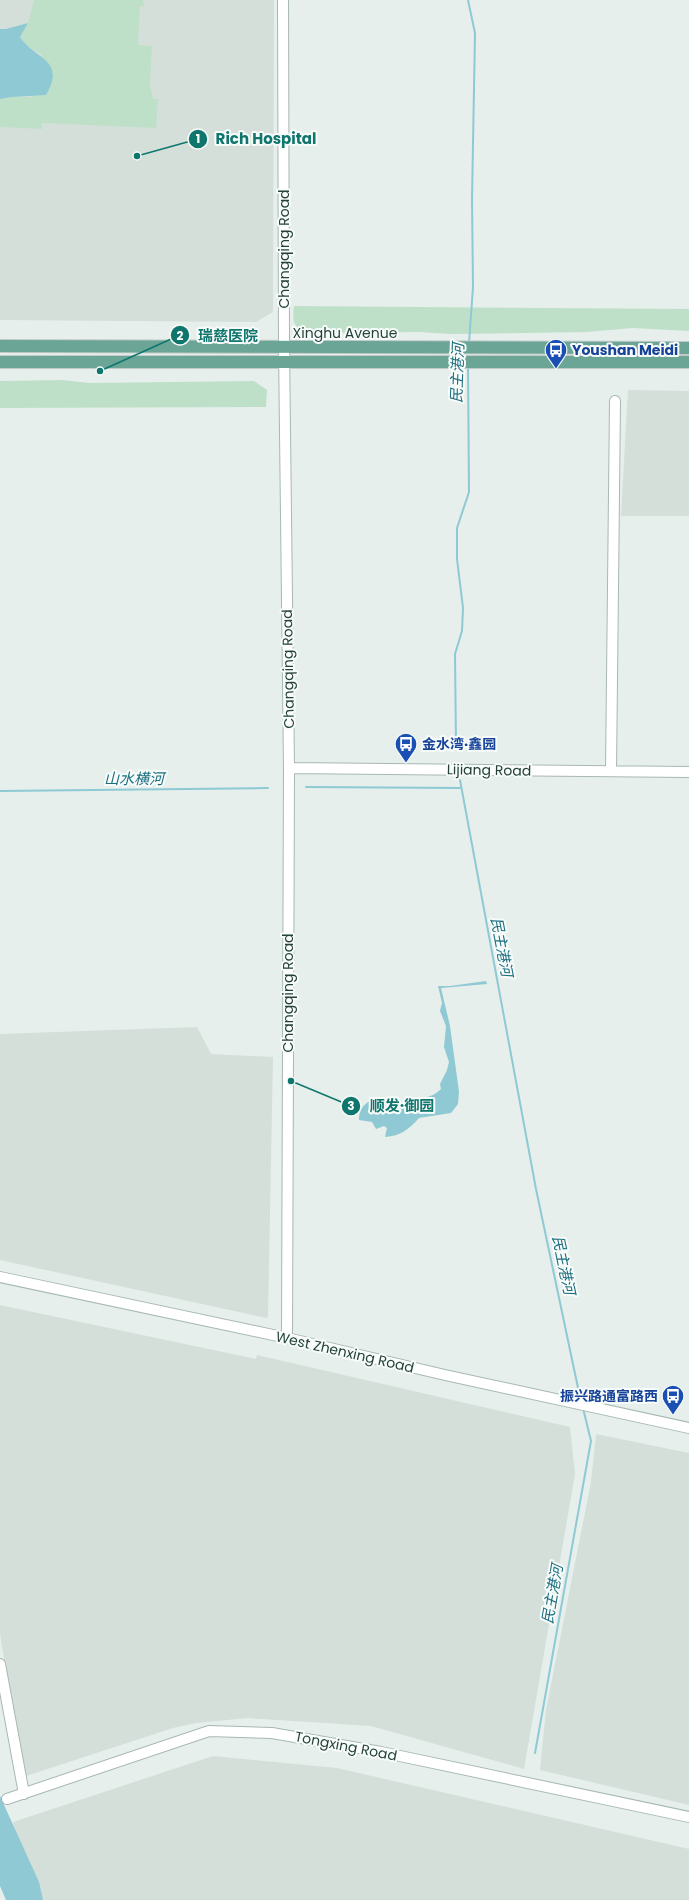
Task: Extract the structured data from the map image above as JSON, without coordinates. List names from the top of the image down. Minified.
{"streets":{"main road":["Xinghu Avenue"],"street":["Changqing Road","Lijiang Road","West Zhenxing Road","Tongxing Road"]},"crossings":[["Changqing Road","Xinghu Avenue"],["Changqing Road","Lijiang Road"],["Changqing Road","West Zhenxing Road"]],"water":["民主港河","山水横河"],"places":{"other":["Rich Hospital","瑞慈医院","顺发·御园"],"bus stop":["Youshan Meidi","金水湾·鑫园","振兴路通富路西"]}}
